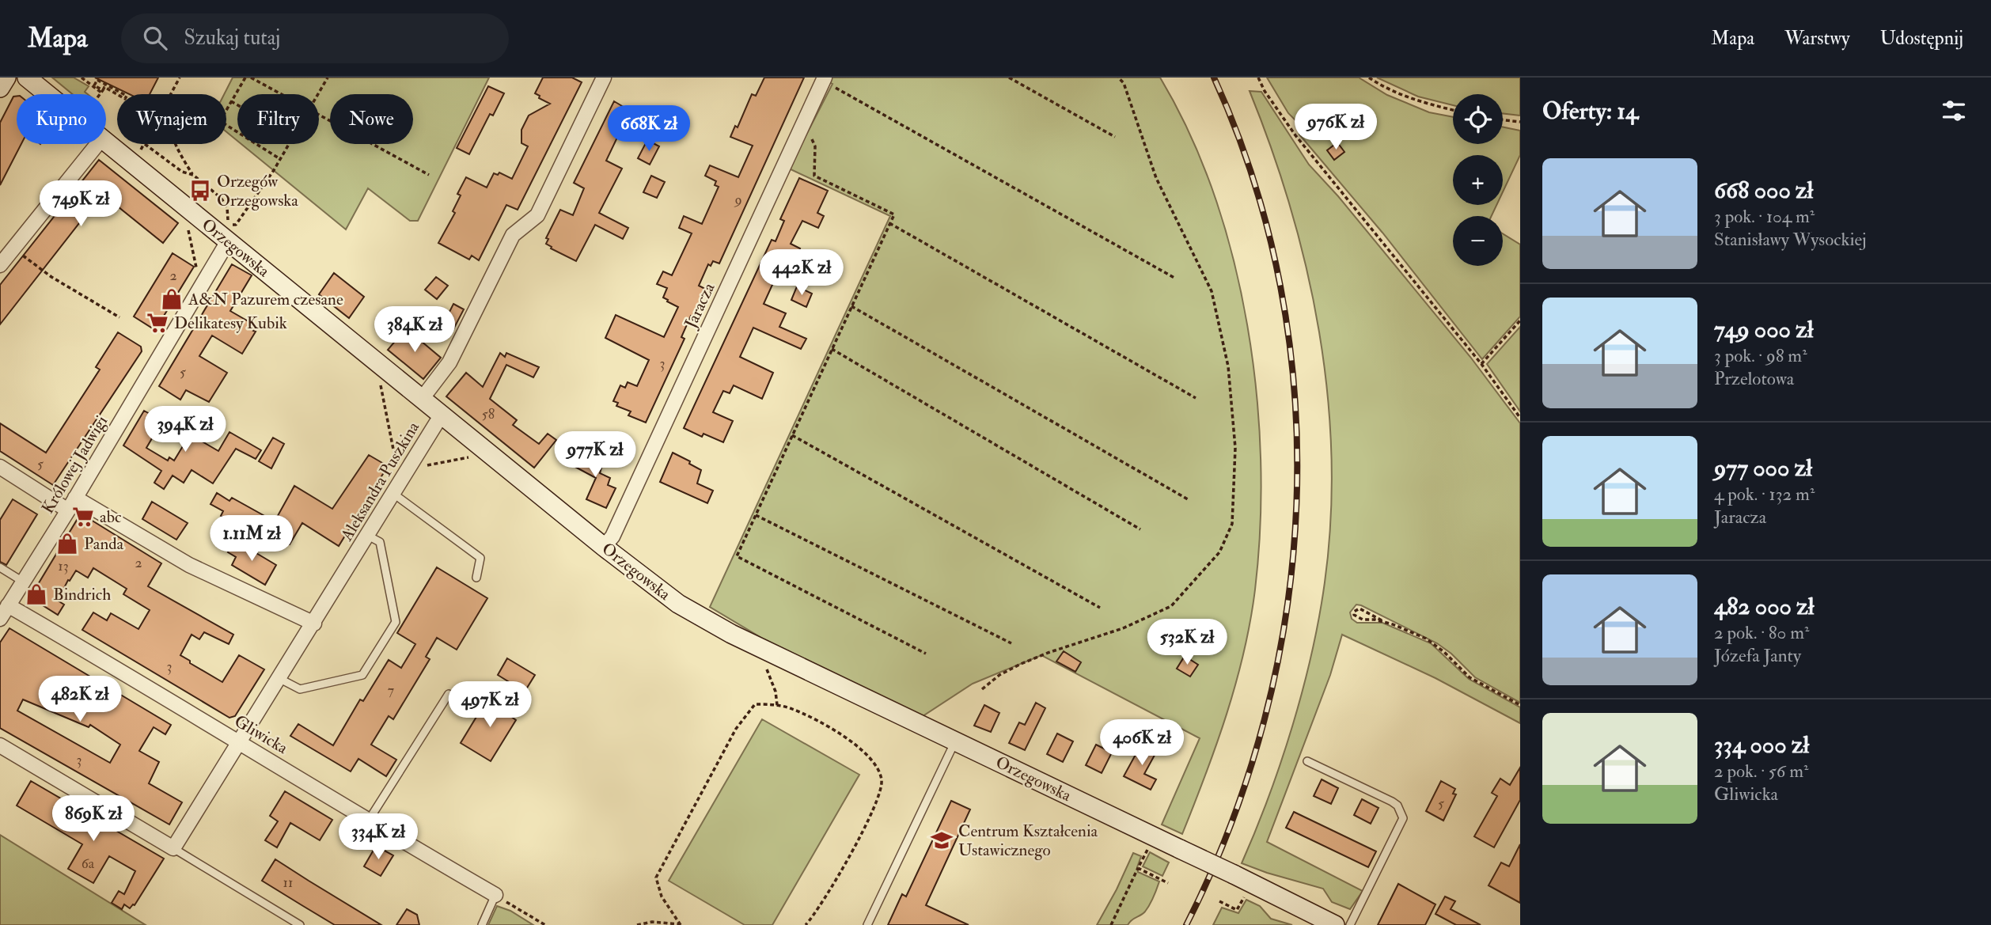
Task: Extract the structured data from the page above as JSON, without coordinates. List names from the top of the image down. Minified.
{"streets":{"street":["Orzegowska","Jaracza","Królowej Jadwigi","Aleksandra Puszkina","Gliwicka"]},"crossings":[["Orzegowska","Jaracza"],["Orzegowska","Królowej Jadwigi"],["Orzegowska","Aleksandra Puszkina"],["Królowej Jadwigi","Gliwicka"],["Aleksandra Puszkina","Gliwicka"]],"places":{"bus stop":["Orzegów Orzegowska"],"shop":["A&N Pazurem czesane","Panda","Bindrich"],"supermarket":["Delikatesy Kubik","abc"],"school or university":["Centrum Kształcenia Ustawicznego"]},"house_numbers":["9","2","3","5","58","5","2","13","3","7","3","5","6a","11"],"page":{"header":"Mapa","search":"Szukaj tutaj","nav":["Mapa","Warstwy","Udostępnij"],"heading":"Oferty: 14","map_buttons":["+","−"],"chip":["Kupno","Wynajem","Filtry","Nowe"],"price":["976K zł","668K zł","749K zł","442K zł","384K zł","394K zł","977K zł","1.11M zł","532K zł","482K zł","497K zł","406K zł","869K zł","334K zł"],"list":[{"name":"668 000 zł","note":"3 pok. · 104 m² · Stanisławy Wysockiej"},{"name":"749 000 zł","note":"3 pok. · 98 m² · Przelotowa"},{"name":"977 000 zł","note":"4 pok. · 132 m² · Jaracza"},{"name":"482 000 zł","note":"2 pok. · 80 m² · Józefa Janty"},{"name":"334 000 zł","note":"2 pok. · 56 m² · Gliwicka"}]}}
